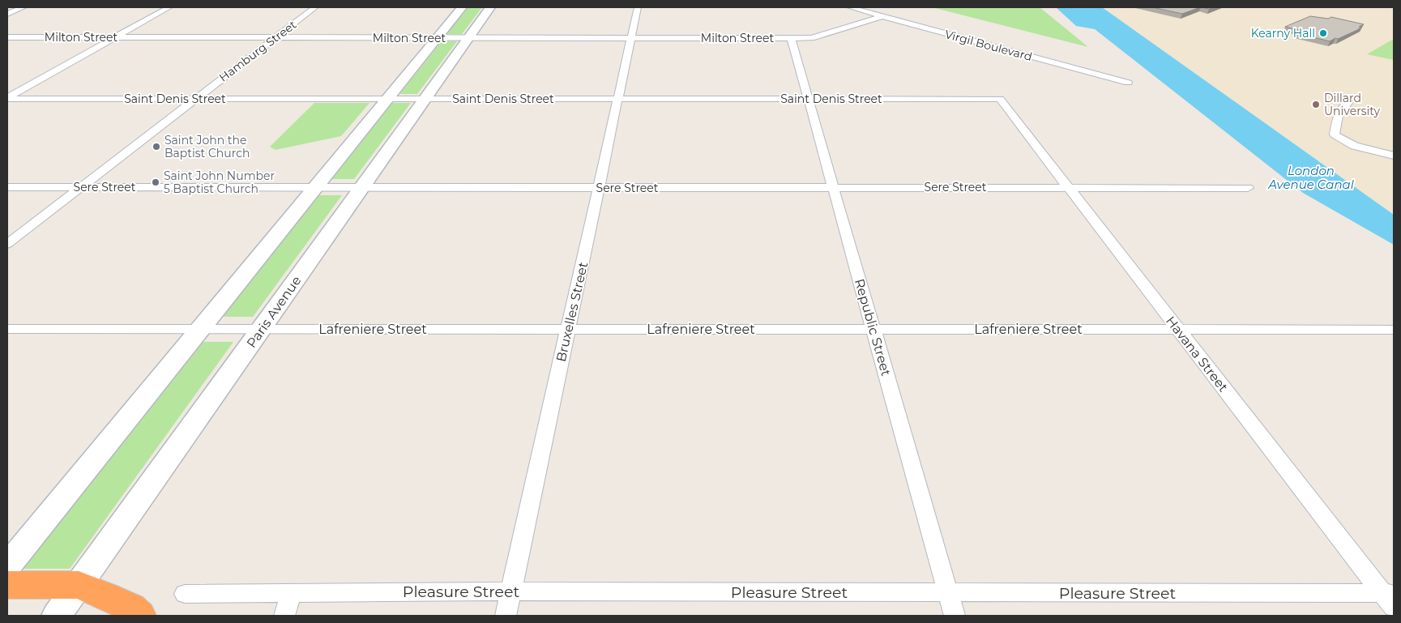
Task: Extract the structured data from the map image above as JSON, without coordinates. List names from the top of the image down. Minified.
{"streets":{"street":["Milton Street","Virgil Boulevard","Hamburg Street","Saint Denis Street","Sere Street","Paris Avenue","Bruxelles Street","Republic Street","Lafreniere Street","Havana Street","Pleasure Street"]},"crossings":[["Milton Street","Virgil Boulevard"],["Milton Street","Hamburg Street"],["Milton Street","Paris Avenue"],["Milton Street","Bruxelles Street"],["Milton Street","Republic Street"],["Hamburg Street","Saint Denis Street"],["Hamburg Street","Sere Street"],["Saint Denis Street","Paris Avenue"],["Saint Denis Street","Bruxelles Street"],["Saint Denis Street","Republic Street"],["Saint Denis Street","Havana Street"],["Sere Street","Paris Avenue"],["Sere Street","Bruxelles Street"],["Sere Street","Republic Street"],["Sere Street","Havana Street"],["Paris Avenue","Lafreniere Street"],["Bruxelles Street","Lafreniere Street"],["Bruxelles Street","Pleasure Street"],["Republic Street","Lafreniere Street"],["Republic Street","Pleasure Street"],["Lafreniere Street","Havana Street"],["Havana Street","Pleasure Street"]],"water":["London Avenue Canal"],"places":["Kearny Hall","Dillard University","Saint John the Baptist Church","Saint John Number 5 Baptist Church"]}
